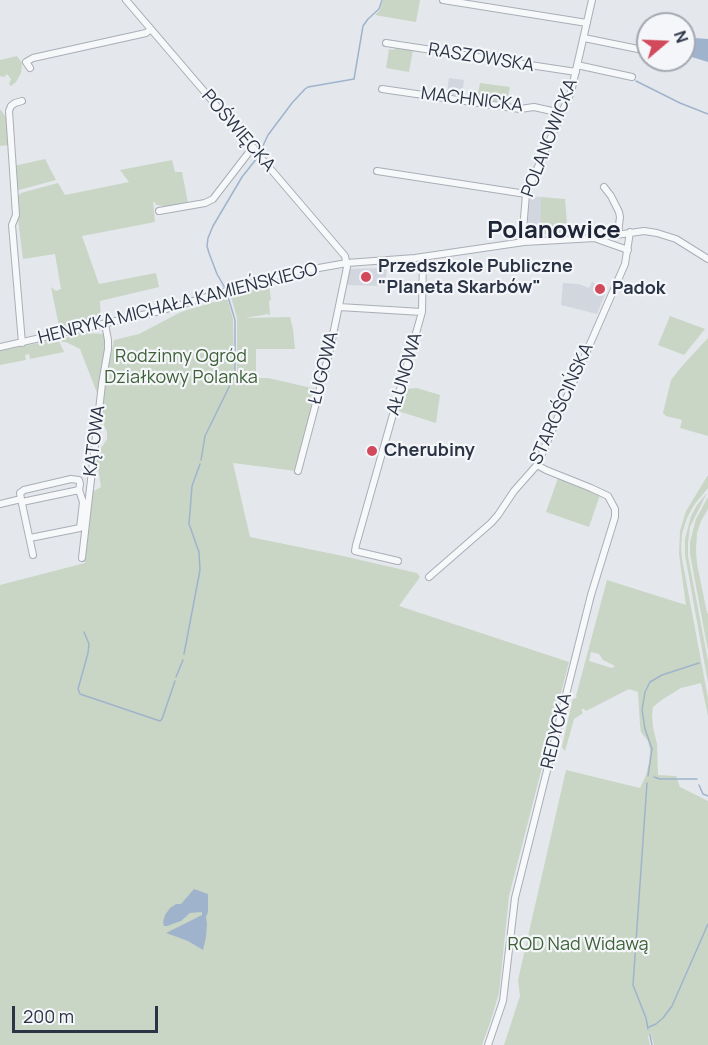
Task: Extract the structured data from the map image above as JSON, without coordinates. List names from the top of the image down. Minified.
{"streets":{"street":["RASZOWSKA","MACHNICKA","POŚWIĘCKA","POLANOWICKA","HENRYKA MICHAŁA KAMIEŃSKIEGO","ŁUGOWA","AŁUNOWA","STAROŚCIŃSKA","KĄTOWA","REDYCKA"]},"crossings":[["RASZOWSKA","POLANOWICKA"],["MACHNICKA","POLANOWICKA"],["POŚWIĘCKA","HENRYKA MICHAŁA KAMIEŃSKIEGO"],["POŚWIĘCKA","ŁUGOWA"],["POLANOWICKA","HENRYKA MICHAŁA KAMIEŃSKIEGO"],["HENRYKA MICHAŁA KAMIEŃSKIEGO","ŁUGOWA"],["HENRYKA MICHAŁA KAMIEŃSKIEGO","AŁUNOWA"],["HENRYKA MICHAŁA KAMIEŃSKIEGO","STAROŚCIŃSKA"],["HENRYKA MICHAŁA KAMIEŃSKIEGO","KĄTOWA"],["STAROŚCIŃSKA","REDYCKA"]],"districts":["Polanowice"],"parks":["Rodzinny Ogród Działkowy Polanka","ROD Nad Widawą"],"places":["Przedszkole Publiczne \"Planeta Skarbów\"","Padok","Cherubiny"],"scale_bar":"200 m","north":"right"}
